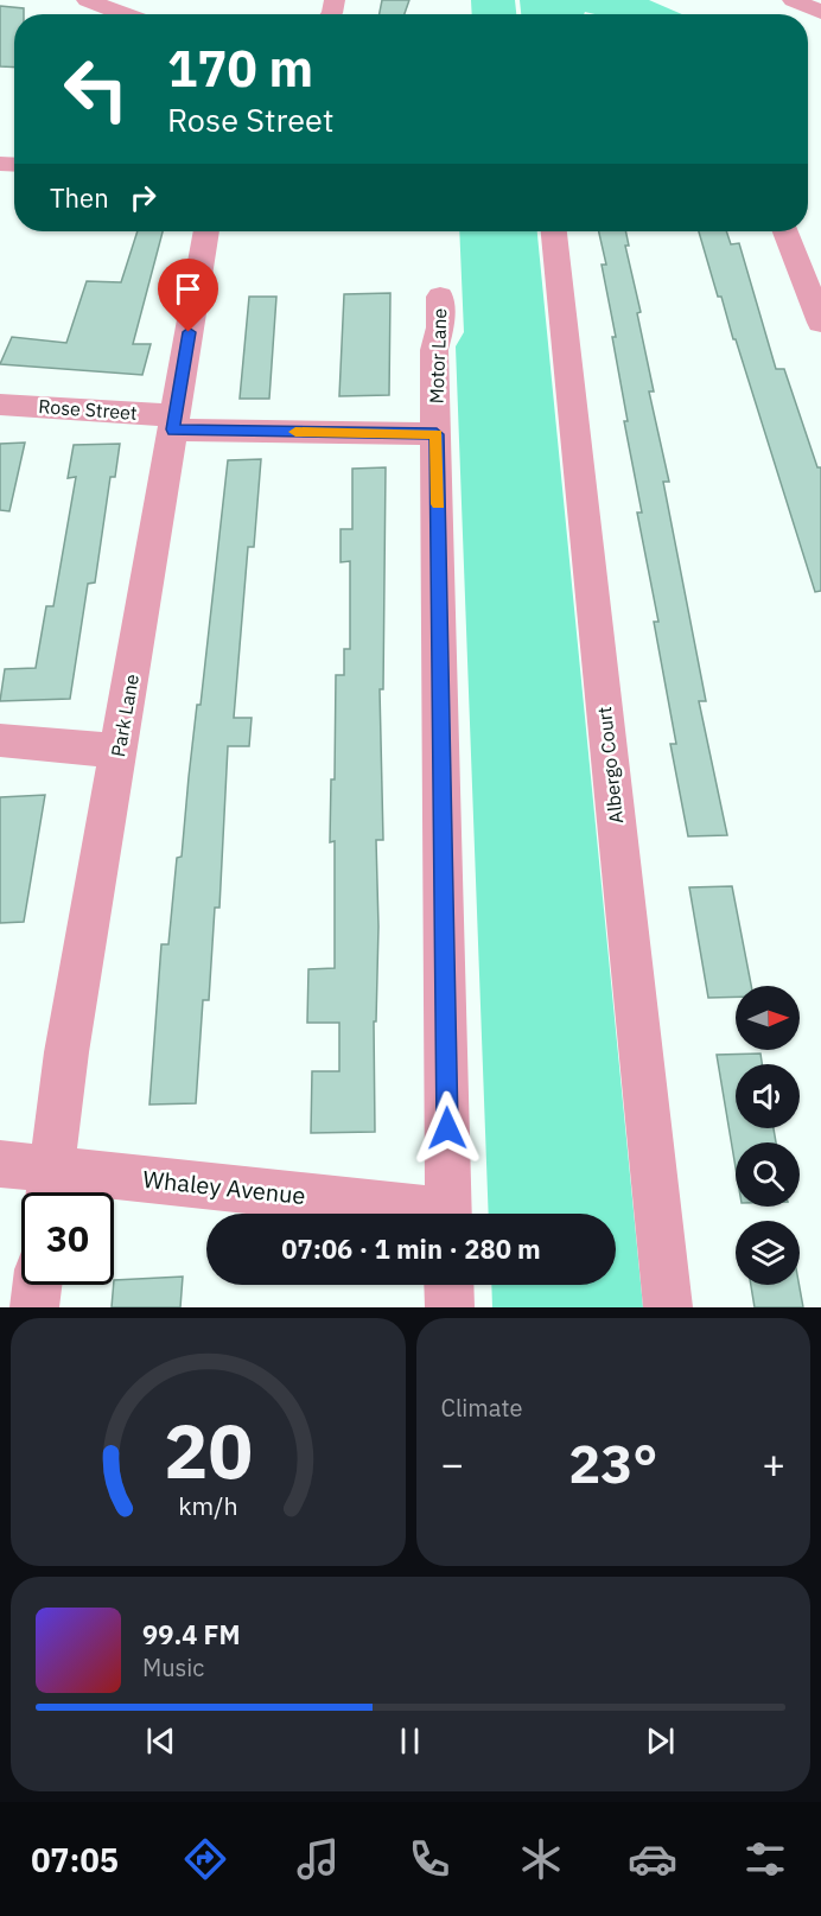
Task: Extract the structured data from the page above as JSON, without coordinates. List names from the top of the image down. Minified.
{"streets":{"street":["Motor Lane","Rose Street","Park Lane","Albergo Court","Whaley Avenue"]},"crossings":[["Motor Lane","Rose Street"],["Rose Street","Park Lane"],["Park Lane","Whaley Avenue"]],"north":"right","page":{"turn":["170 m","Rose Street"],"then":"Then","limit":"30","trip":"07:06 · 1 min · 280 m","tile":"Climate","heat":["−","23°","+"],"song":["99.4 FM","Music"],"tabs":"07:05","gauge":["20","km/h"]}}
